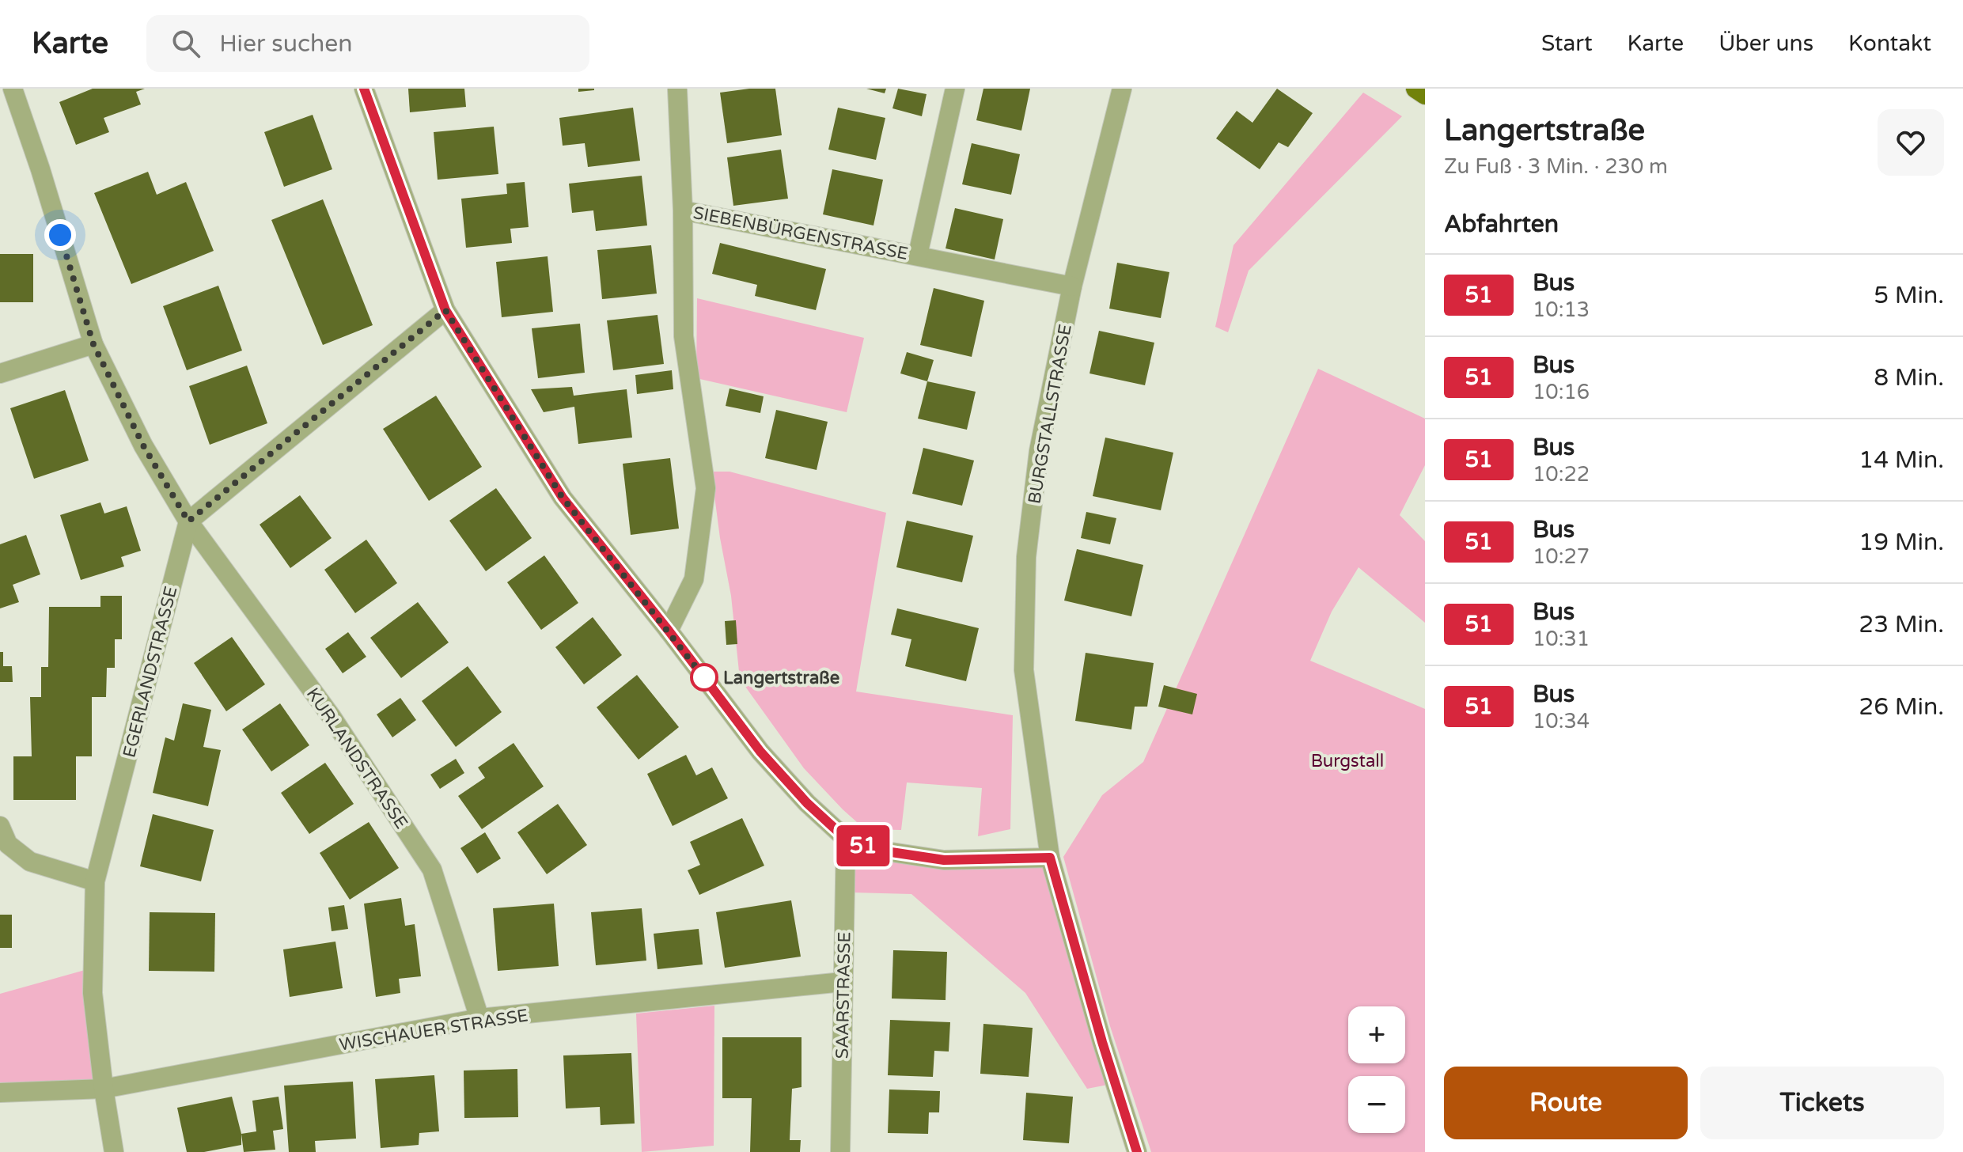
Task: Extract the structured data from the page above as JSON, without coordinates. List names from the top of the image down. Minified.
{"streets":{"street":["SIEBENBÜRGENSTRASSE","BURGSTALLSTRASSE","EGERLANDSTRASSE","KURLANDSTRASSE","SAARSTRASSE","WISCHAUER STRASSE"]},"crossings":[["SIEBENBÜRGENSTRASSE","BURGSTALLSTRASSE"],["EGERLANDSTRASSE","KURLANDSTRASSE"],["EGERLANDSTRASSE","WISCHAUER STRASSE"],["KURLANDSTRASSE","WISCHAUER STRASSE"],["SAARSTRASSE","WISCHAUER STRASSE"]],"parks":["Burgstall"],"places":["Langertstraße"],"lines":["bus line 51"],"page":{"header":"Karte","search":"Hier suchen","nav":["Start","Karte","Über uns","Kontakt"],"on_map":"51","heading":[["Langertstraße","Zu Fuß · 3 Min. · 230 m"],"Abfahrten"],"list":[{"mark":"51","name":"Bus","note":"10:13","value":"5 Min."},{"mark":"51","name":"Bus","note":"10:16","value":"8 Min."},{"mark":"51","name":"Bus","note":"10:22","value":"14 Min."},{"mark":"51","name":"Bus","note":"10:27","value":"19 Min."},{"mark":"51","name":"Bus","note":"10:31","value":"23 Min."},{"mark":"51","name":"Bus","note":"10:34","value":"26 Min."}],"map_buttons":["+","−"],"buttons":["Route","Tickets"]}}
